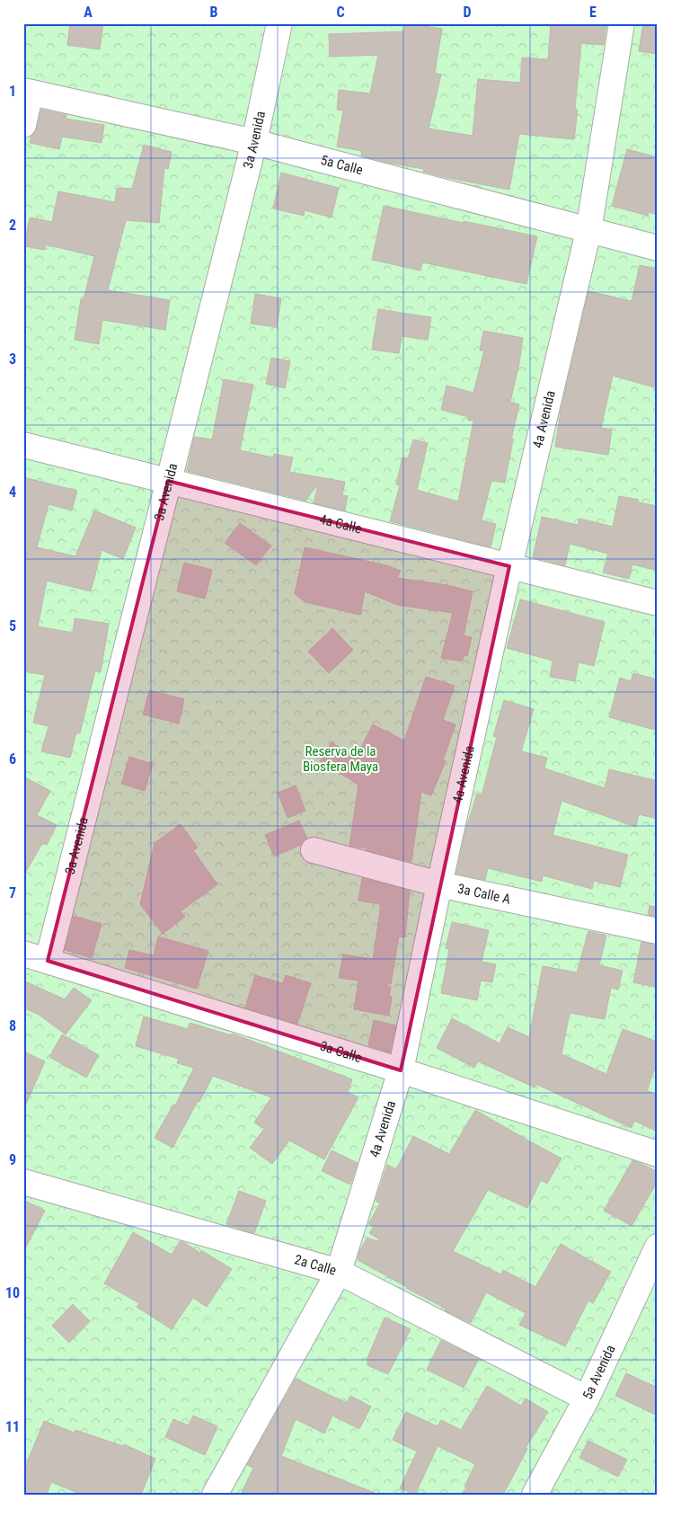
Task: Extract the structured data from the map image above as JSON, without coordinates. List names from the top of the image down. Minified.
{"streets":{"street":["3a Avenida","5a Calle","4a Avenida","4a Calle","3a Calle A","3a Calle","2a Calle","5a Avenida"]},"crossings":[["3a Avenida","5a Calle"],["3a Avenida","4a Calle"],["3a Avenida","3a Calle"],["5a Calle","4a Avenida"],["4a Avenida","4a Calle"],["4a Avenida","3a Calle A"],["4a Avenida","3a Calle"],["4a Avenida","2a Calle"],["2a Calle","5a Avenida"]],"parks":["Reserva de la Biosfera Maya"],"grid":{"columns":["A","B","C","D","E"],"rows":["1","2","3","4","5","6","7","8","9","10","11"]}}
